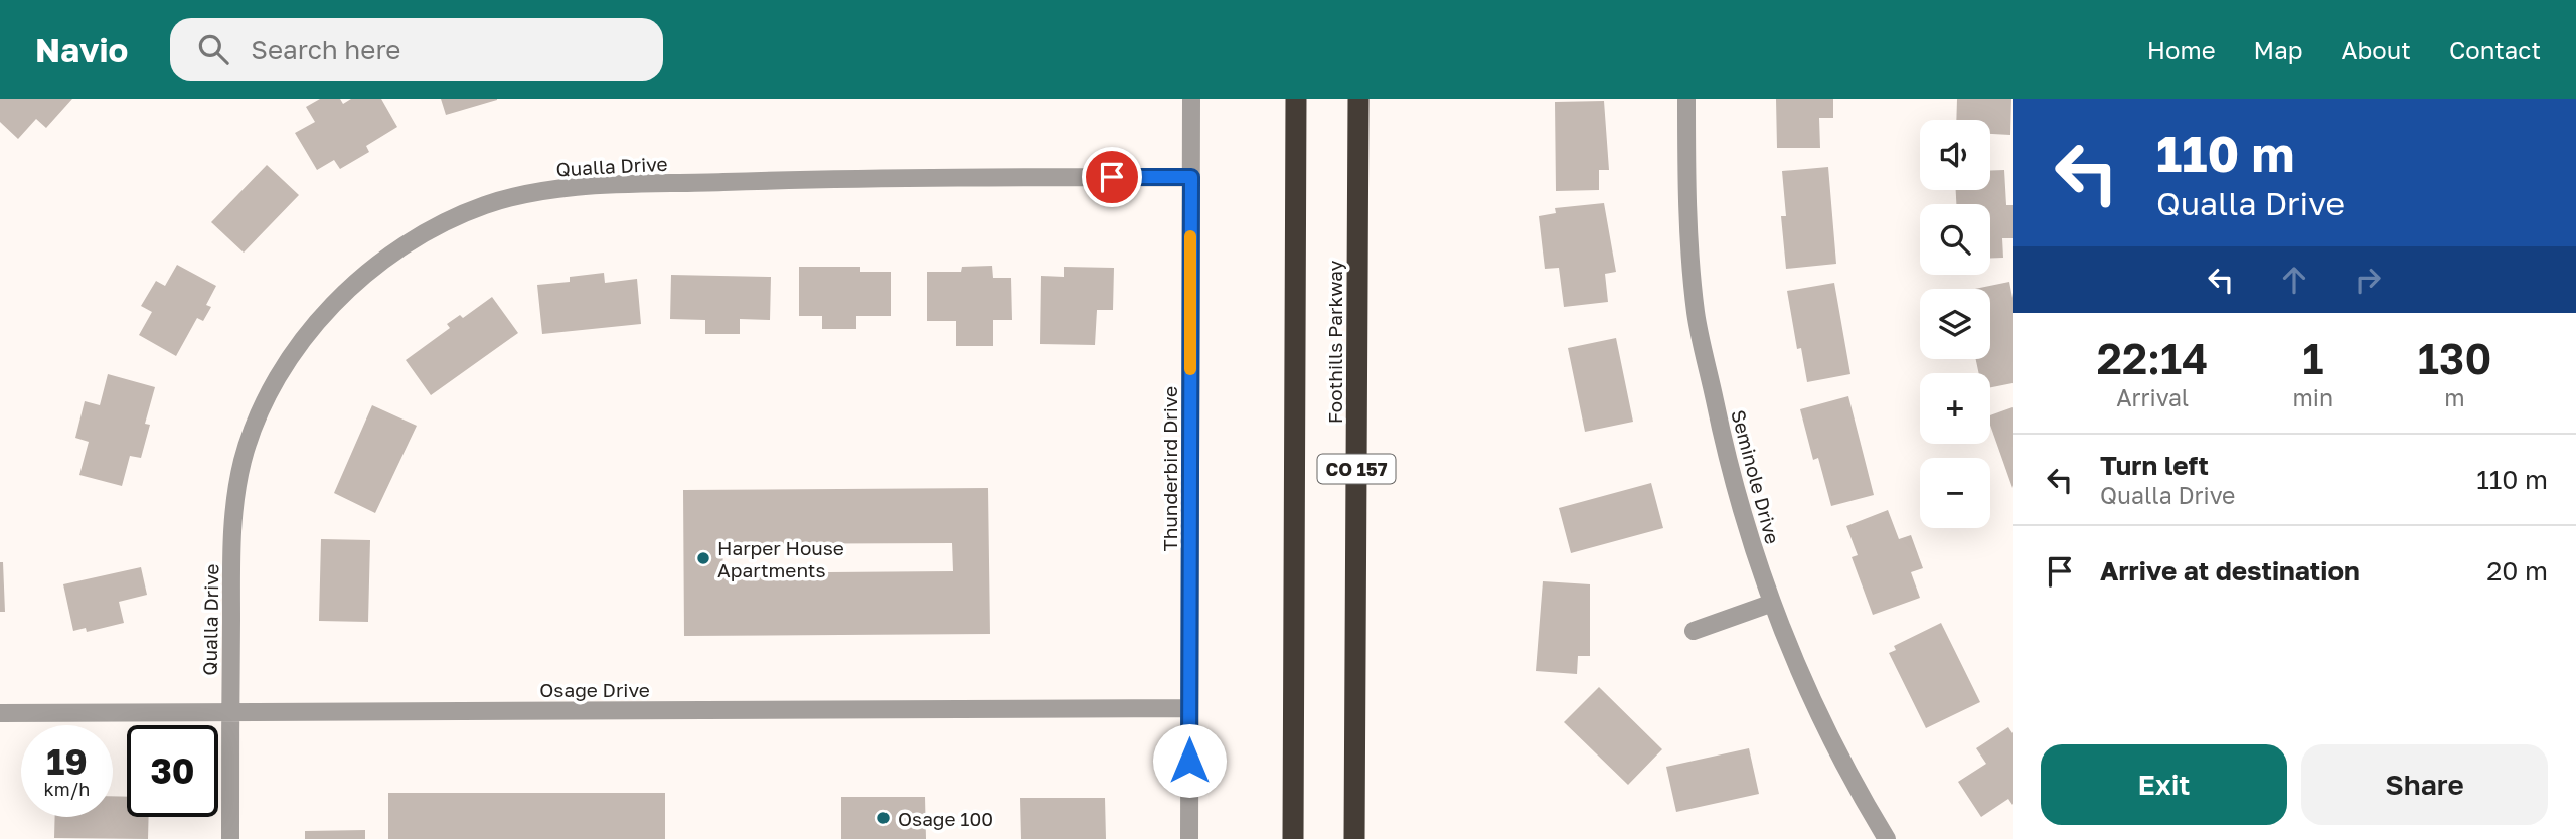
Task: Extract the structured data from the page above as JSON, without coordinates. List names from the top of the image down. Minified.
{"streets":{"highway":["Foothills Parkway","CO 157"],"street":["Qualla Drive","Thunderbird Drive","Seminole Drive","Osage Drive"]},"crossings":[["Qualla Drive","Thunderbird Drive"],["Qualla Drive","Osage Drive"],["Thunderbird Drive","Osage Drive"]],"places":["Harper House Apartments","Osage 100"],"page":{"header":"Navio","search":"Search here","nav":["Home","Map","About","Contact"],"turn":["110 m","Qualla Drive"],"map_buttons":["+","−"],"eta":["22:14","Arrival","1","min","130","m"],"list":[{"name":"Turn left","note":"Qualla Drive","value":"110 m"},{"name":"Arrive at destination","value":"20 m"}],"speed":"19 km/h","limit":"30","buttons":["Exit","Share"]}}
